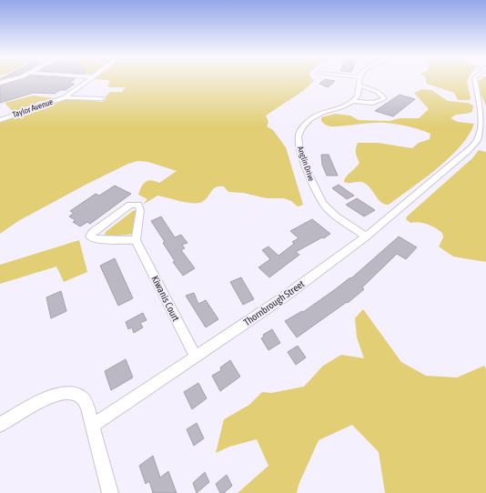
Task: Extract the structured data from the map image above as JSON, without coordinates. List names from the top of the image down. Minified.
{"streets":{"street":["Taylor Avenue","Anglin Drive","Kiwanis Court","Thornbrough Street"]},"crossings":[["Anglin Drive","Thornbrough Street"],["Kiwanis Court","Thornbrough Street"]]}
